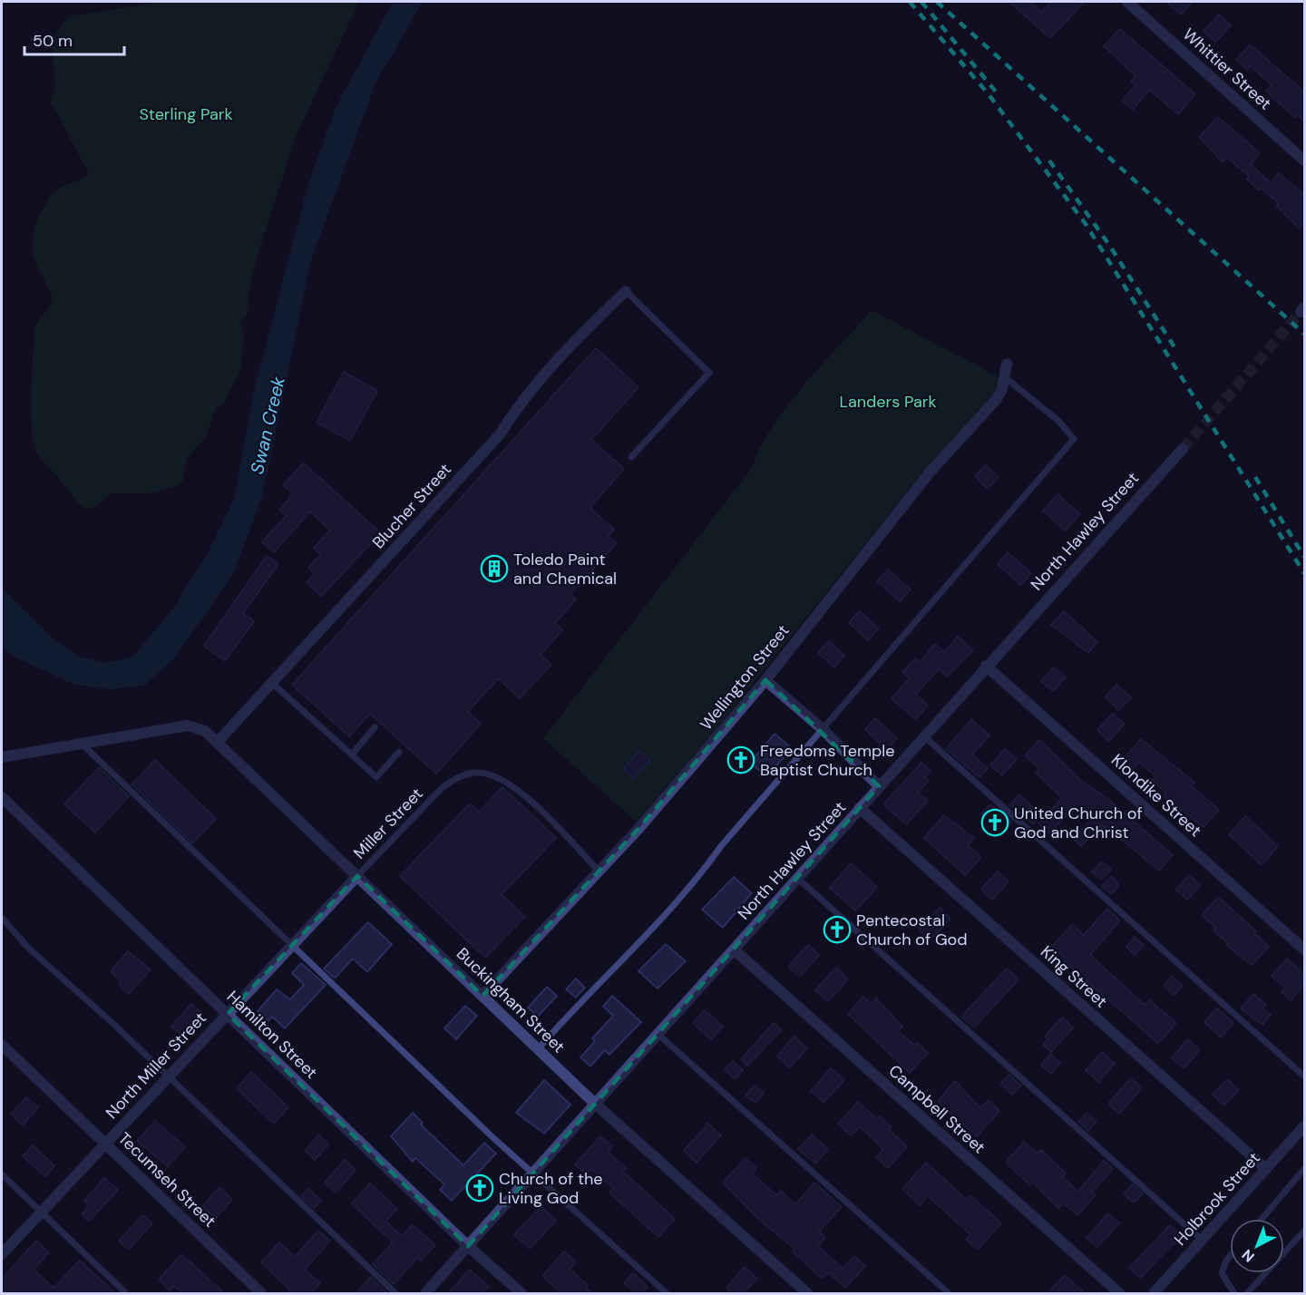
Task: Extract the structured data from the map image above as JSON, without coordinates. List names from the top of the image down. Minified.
{"streets":{"street":["Whittier Street","Blucher Street","North Hawley Street","Wellington Street","Klondike Street","King Street","Buckingham Street","Hamilton Street","North Miller Street","Campbell Street","Tecumseh Street","Holbrook Street"],"lane":["Miller Street"]},"crossings":[["Blucher Street","Buckingham Street"],["North Hawley Street","Klondike Street"],["North Hawley Street","King Street"],["North Hawley Street","Buckingham Street"],["North Hawley Street","Hamilton Street"],["North Hawley Street","Campbell Street"],["Wellington Street","Miller Street"],["Wellington Street","Buckingham Street"],["Miller Street","Buckingham Street"],["Miller Street","North Miller Street"],["King Street","Holbrook Street"],["Buckingham Street","North Miller Street"],["Hamilton Street","North Miller Street"],["North Miller Street","Tecumseh Street"]],"water":["Swan Creek"],"parks":["Sterling Park","Landers Park"],"places":{"building":["Toledo Paint and Chemical"],"church":["Freedoms Temple Baptist Church","United Church of God and Christ","Pentecostal Church of God","Church of the Living God"]},"scale_bar":"50 m","north":"bottom left"}
